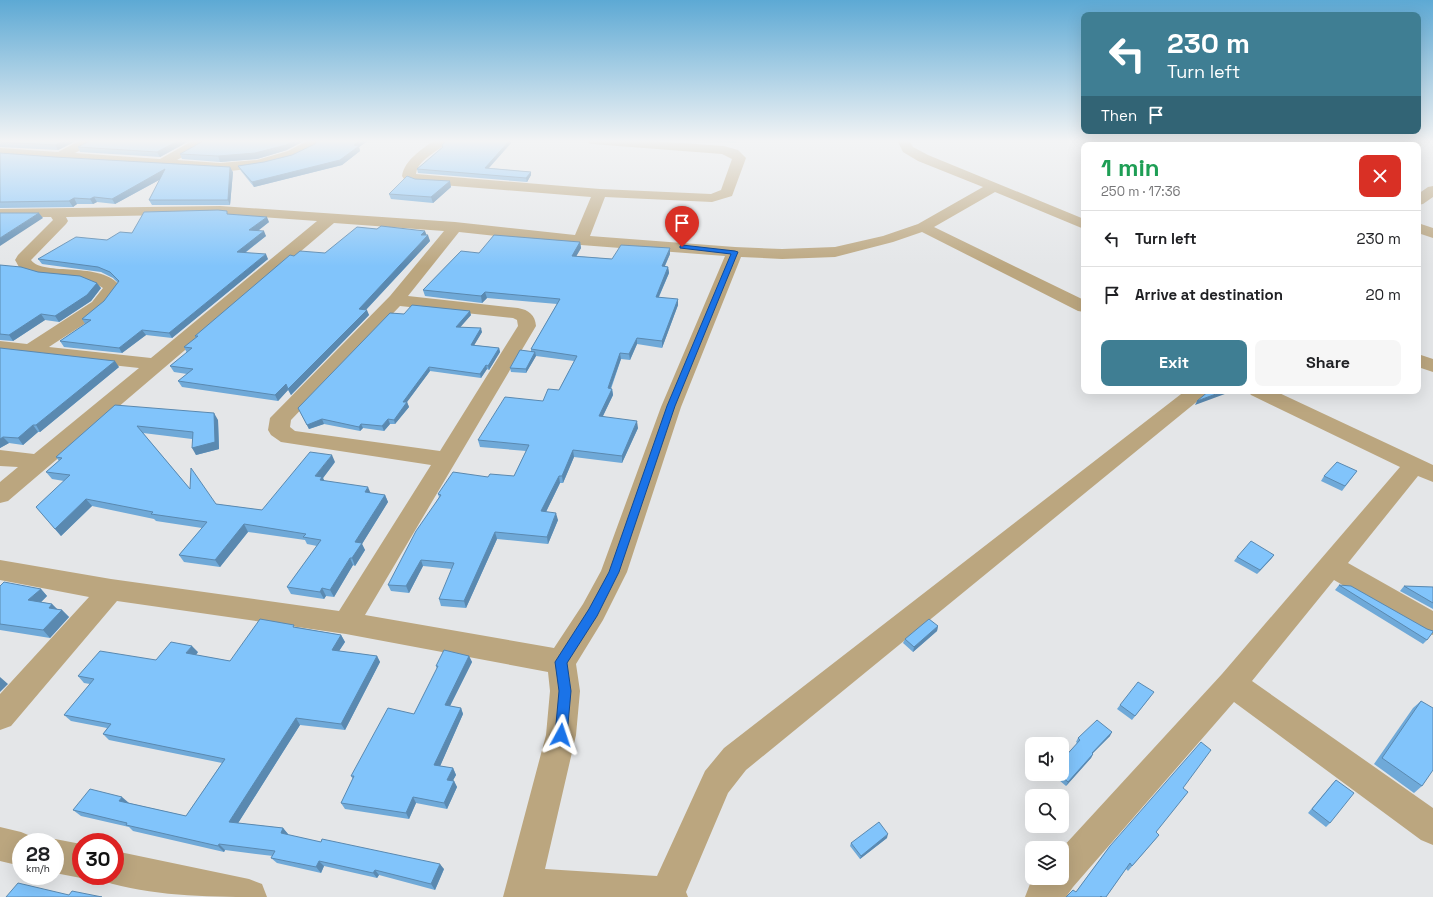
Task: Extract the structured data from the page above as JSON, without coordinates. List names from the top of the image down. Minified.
{"page":{"turn":["230 m","Turn left"],"then":"Then","heading":["1 min","250 m · 17:36"],"list":[{"name":"Turn left","value":"230 m"},{"name":"Arrive at destination","value":"20 m"}],"buttons":["Exit","Share"],"speed":"28 km/h","limit":"30"}}
